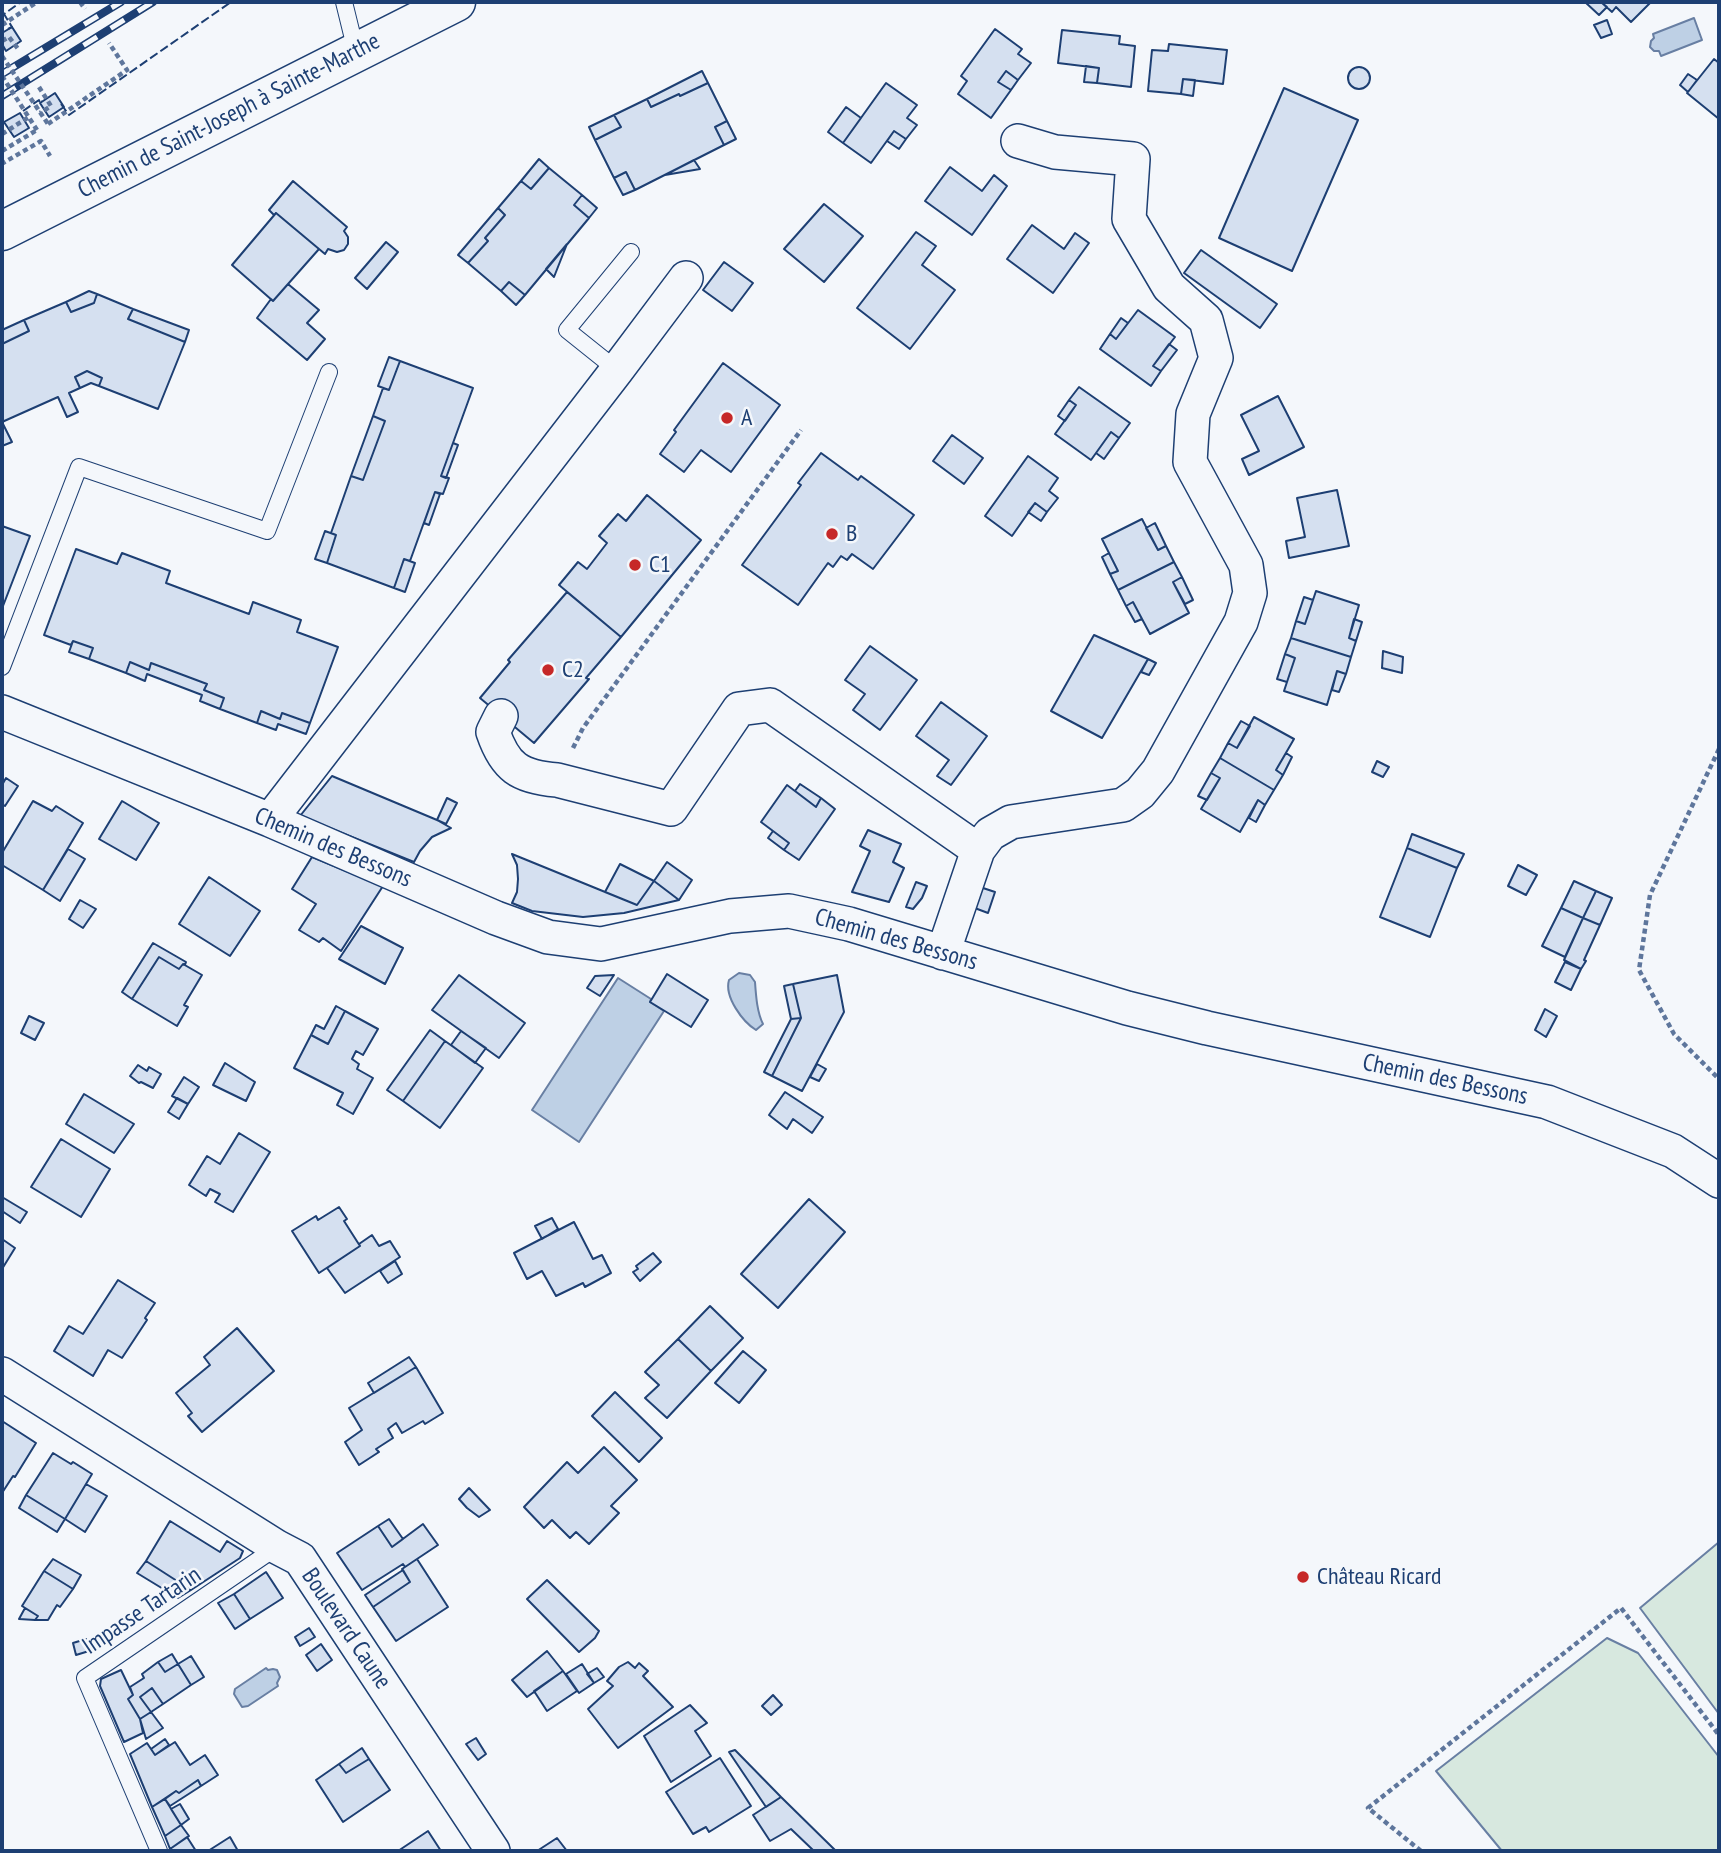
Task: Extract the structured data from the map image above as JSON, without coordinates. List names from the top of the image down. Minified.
{"streets":{"main road":["Chemin de Saint-Joseph à Sainte-Marthe"],"street":["Chemin des Bessons","Boulevard Caune"],"lane":["Impasse Tartarin"]},"crossings":[["Impasse Tartarin","Boulevard Caune"]],"places":["A","B","C1","C2","Château Ricard"]}
